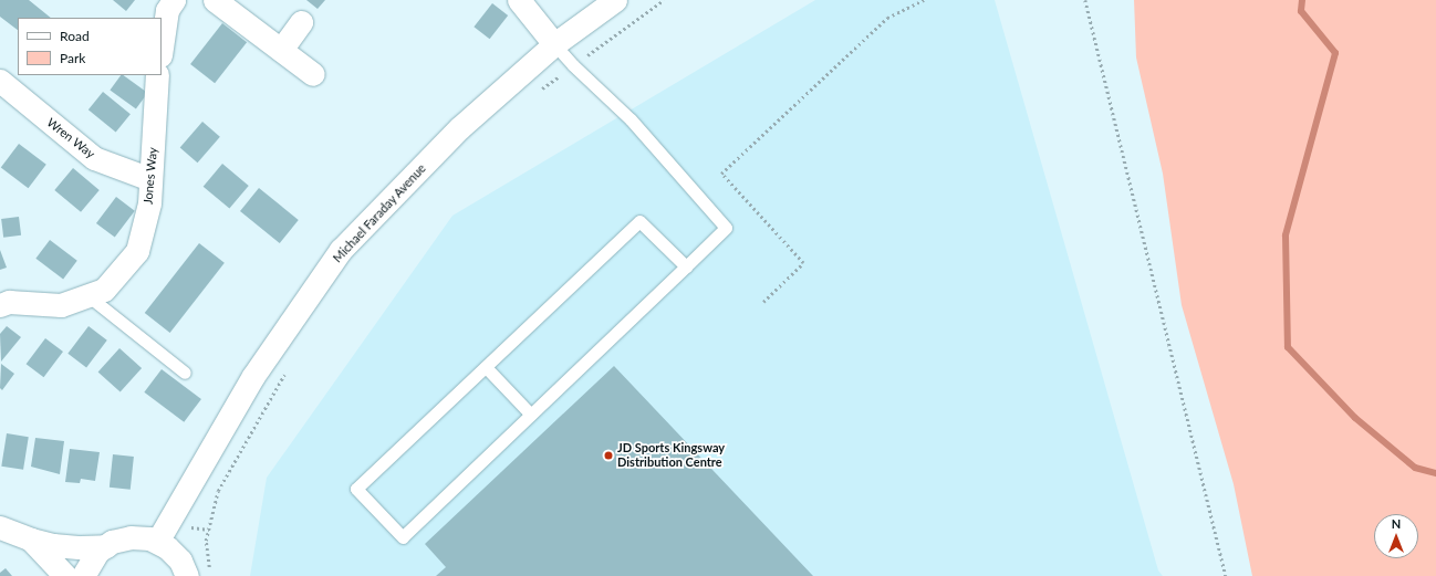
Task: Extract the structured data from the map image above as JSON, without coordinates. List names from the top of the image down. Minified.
{"streets":{"street":["Wren Way","Jones Way","Michael Faraday Avenue"]},"crossings":[["Wren Way","Jones Way"]],"places":["JD Sports Kingsway Distribution Centre"],"legend":["Road","Park"],"north":"top"}
